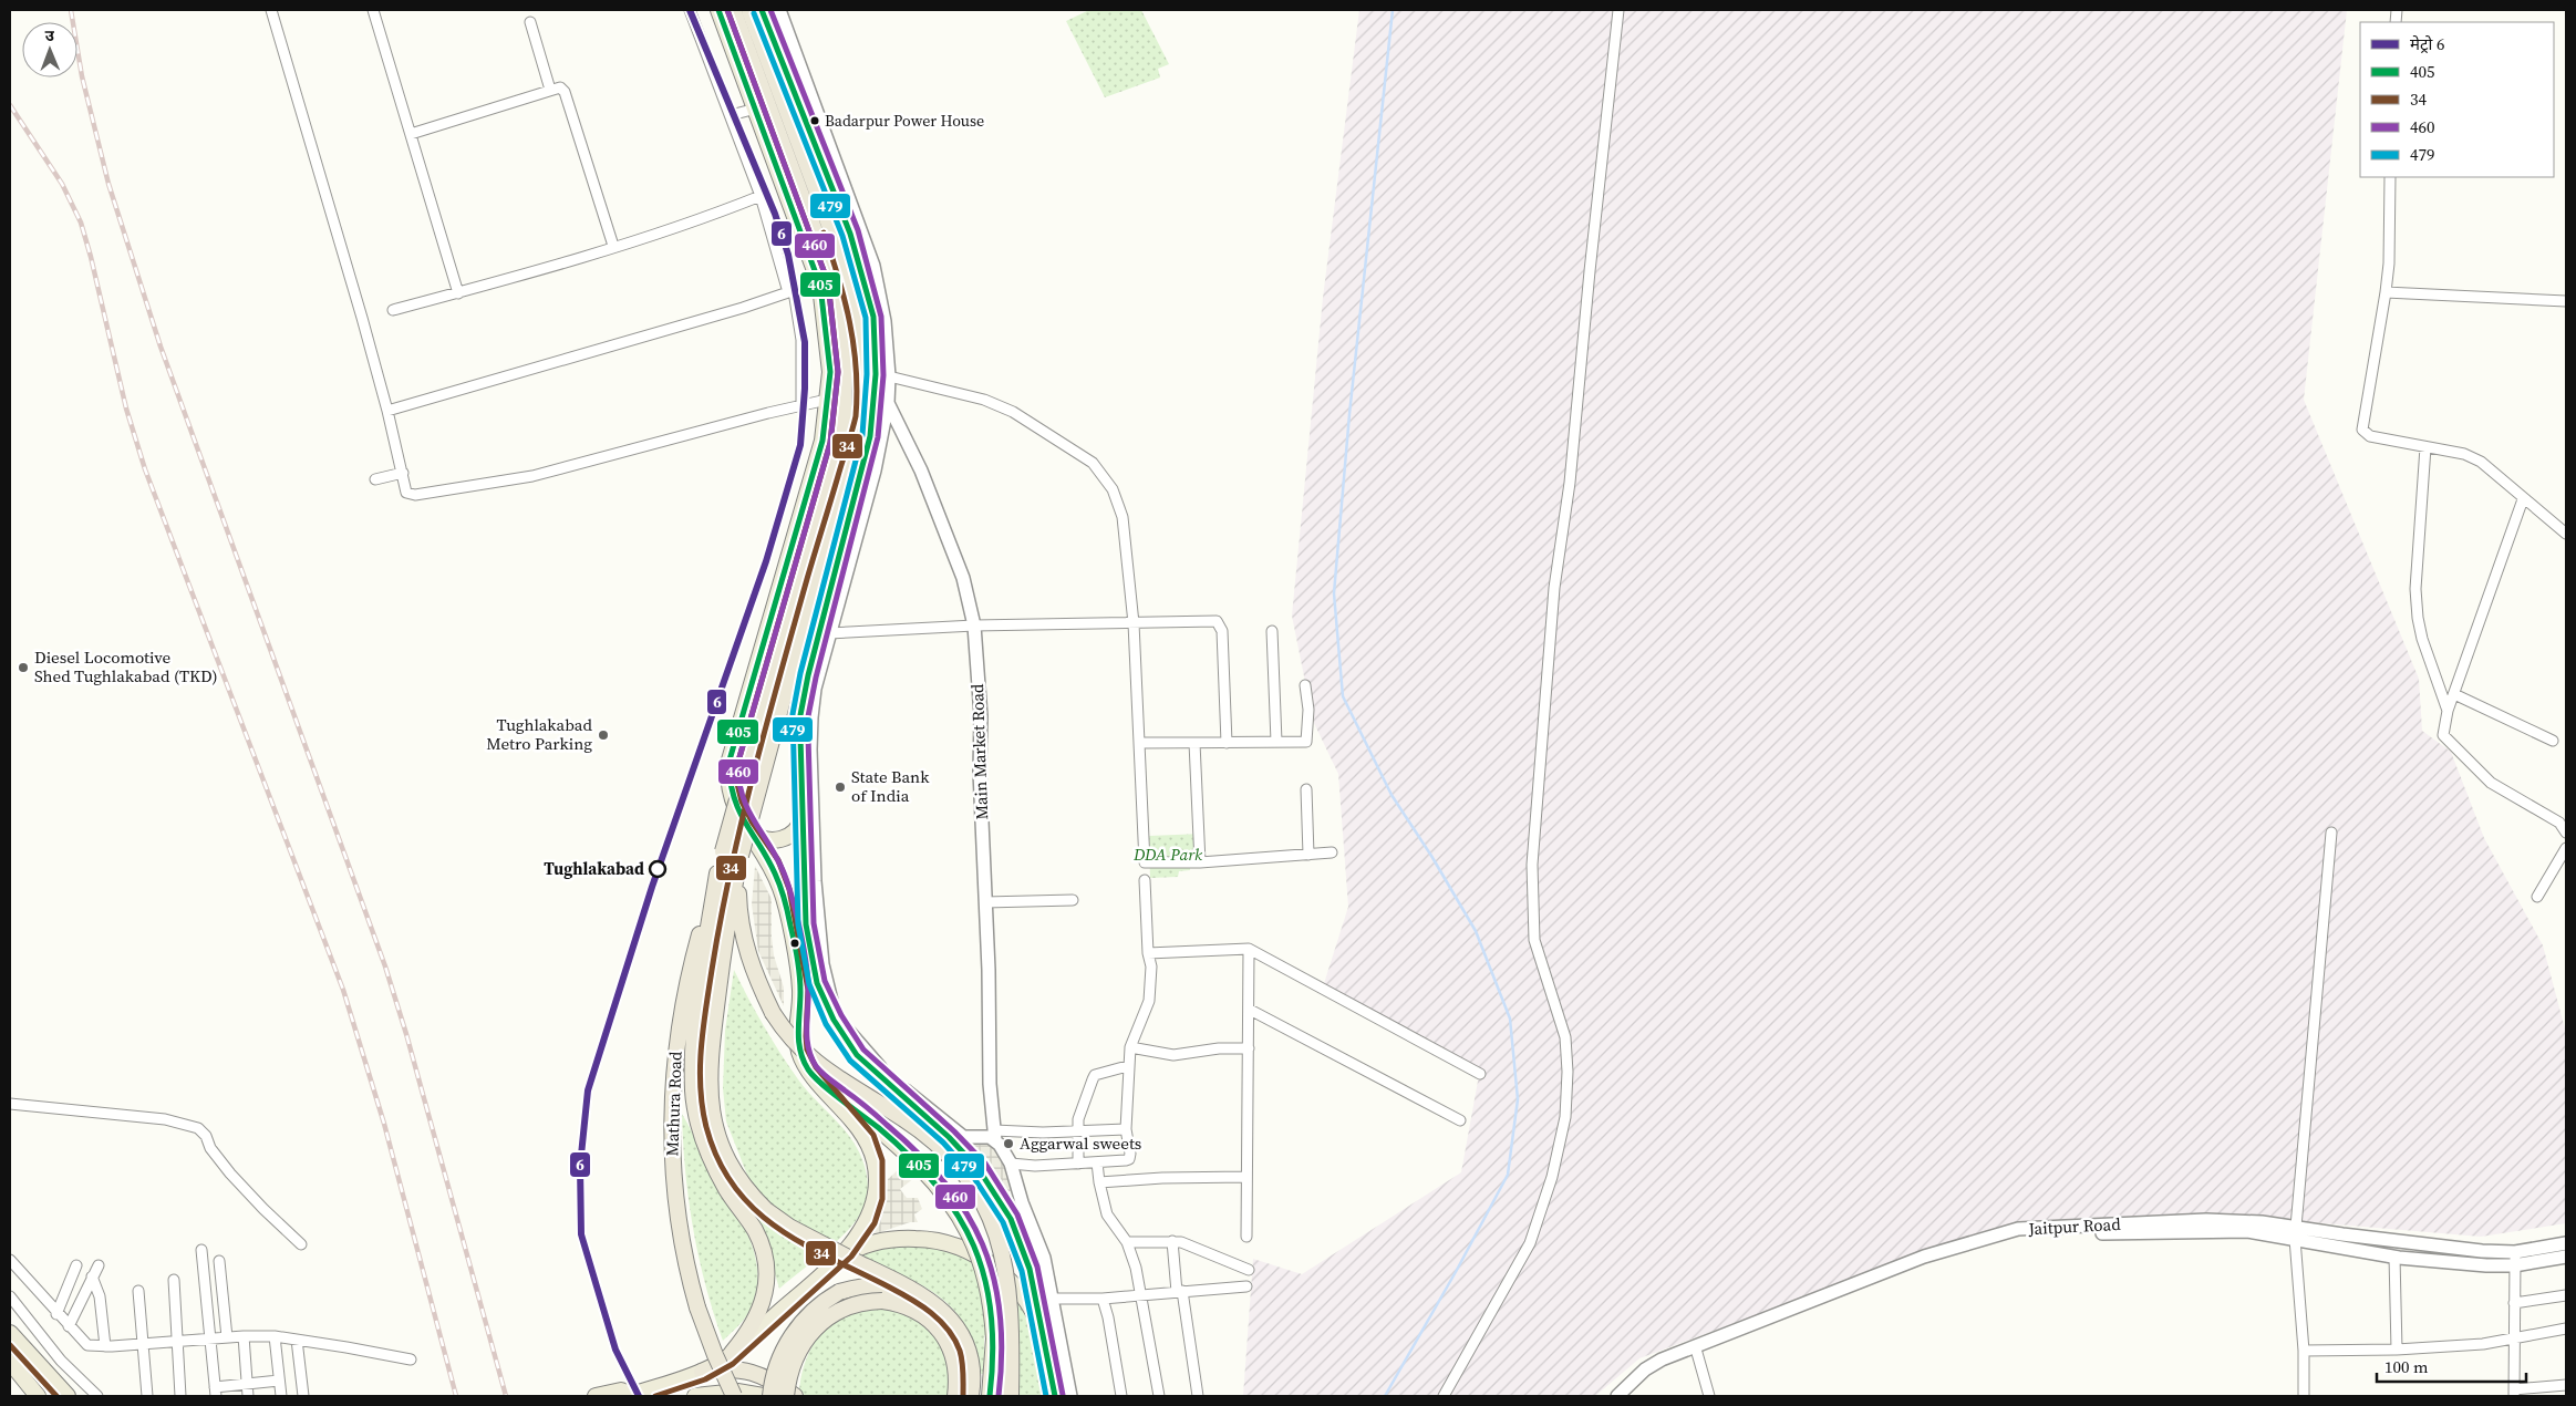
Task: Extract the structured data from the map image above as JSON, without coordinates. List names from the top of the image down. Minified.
{"streets":{"highway":["Mathura Road"],"street":["Main Market Road","Jaitpur Road"]},"parks":["DDA Park"],"places":["Badarpur Power House","Diesel Locomotive Shed Tughlakabad (TKD)","Tughlakabad Metro Parking","State Bank of India","Tughlakabad","Aggarwal sweets"],"lines":["metro line 6","transit line 405","transit line 34","transit line 460","transit line 479"],"legend":["मेट्रो 6","405","34","460","479"],"scale_bar":"100 m","north":"top"}
